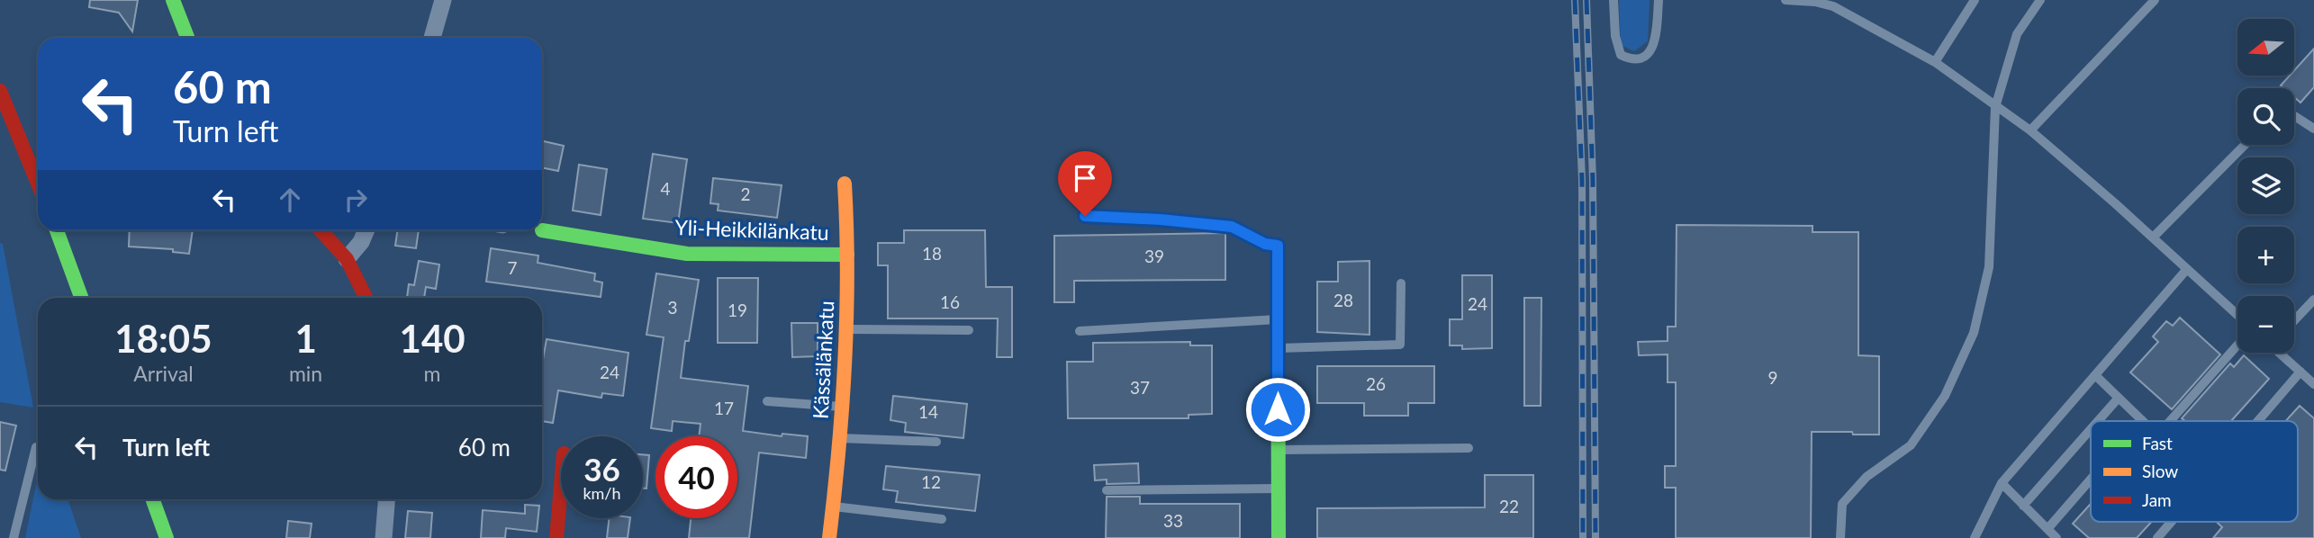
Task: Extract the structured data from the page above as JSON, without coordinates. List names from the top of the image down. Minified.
{"streets":{"street":["Yli-Heikkilänkatu","Kässälänkatu"]},"crossings":[["Yli-Heikkilänkatu","Kässälänkatu"]],"house_numbers":["4","2","18","39","7","28","16","24","3","19","24","9","26","37","17","14","12","22","33"],"legend":["Fast","Slow","Jam"],"north":"left","page":{"map_buttons":["+","−"],"turn":["60 m","Turn left"],"eta":["18:05","Arrival","1","min","140","m"],"list":[{"name":"Turn left","value":"60 m"}],"speed":"36 km/h","limit":"40"}}
